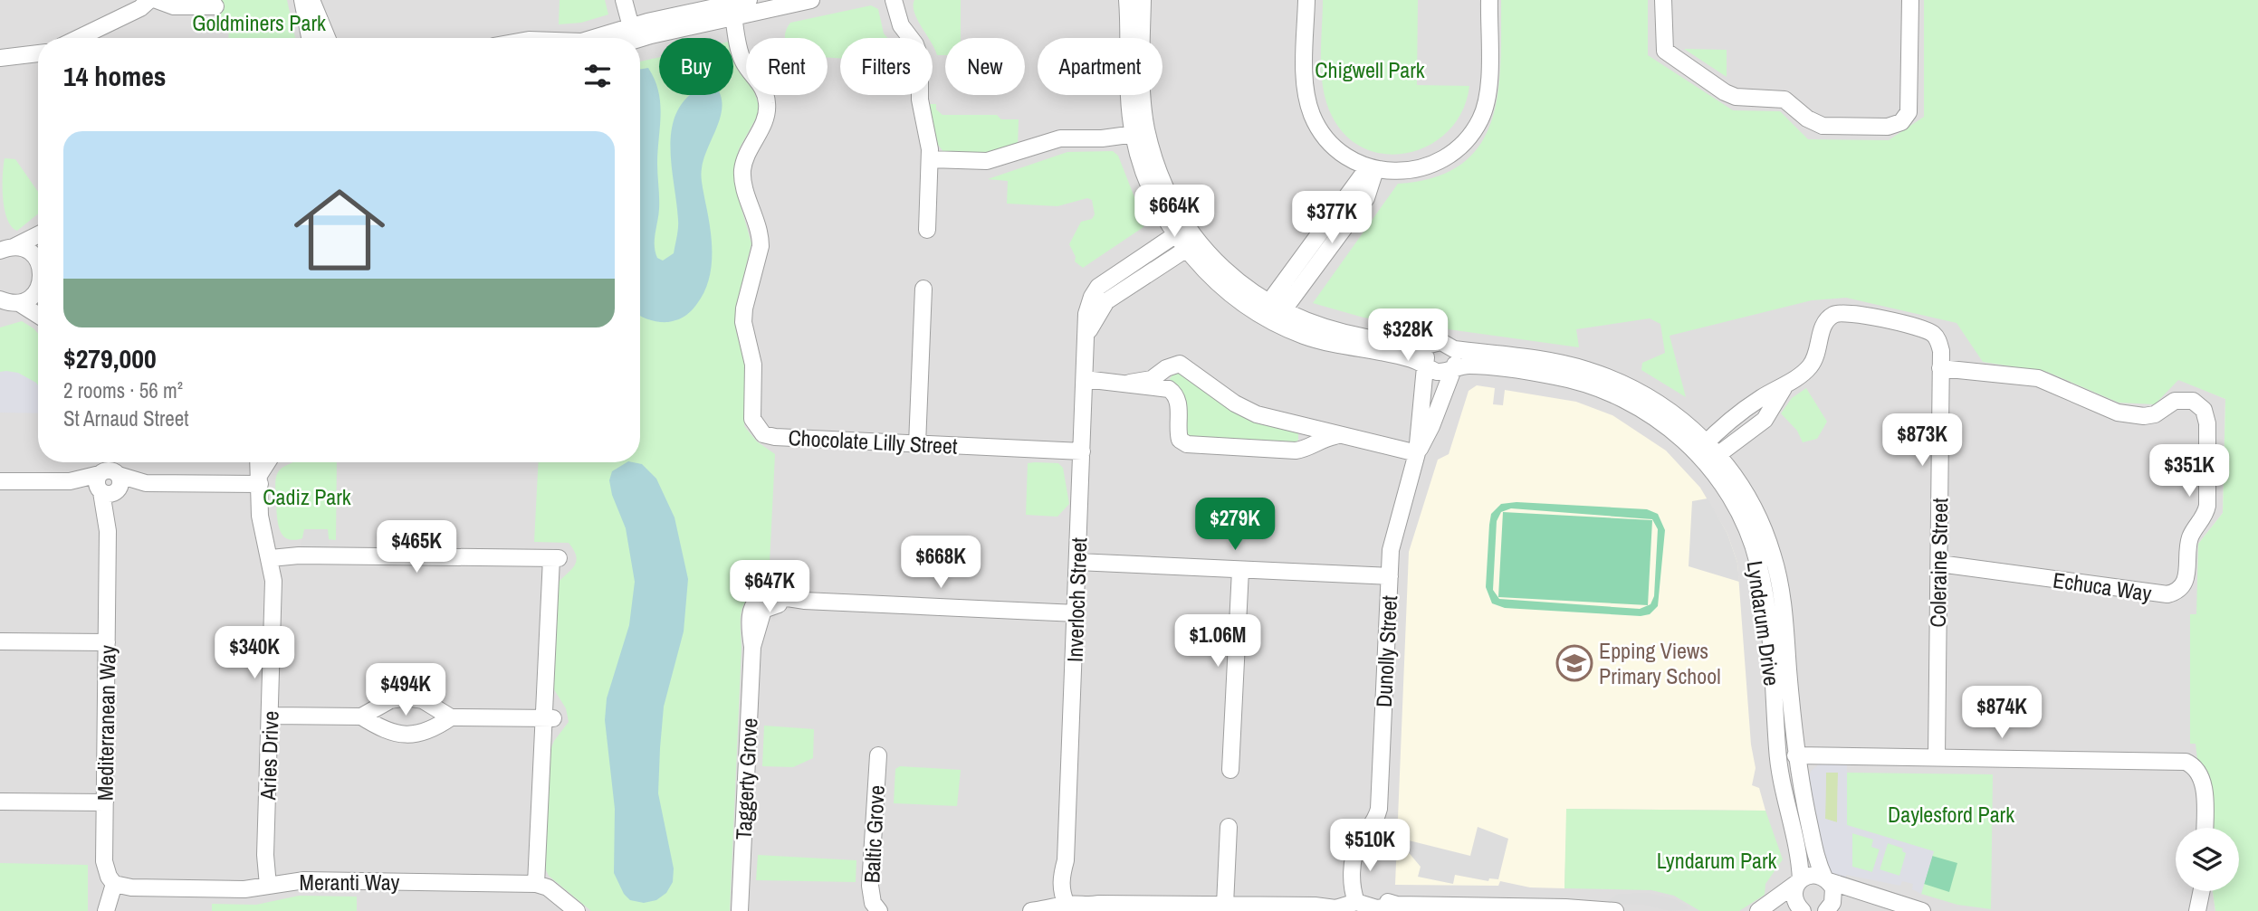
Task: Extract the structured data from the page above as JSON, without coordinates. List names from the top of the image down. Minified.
{"streets":{"street":["Chocolate Lilly Street","Coleraine Street","Echuca Way","Inverloch Street","Lyndarum Drive","Dunolly Street","Mediterranean Way","Aries Drive","Taggerty Grove","Baltic Grove","Meranti Way"]},"crossings":[["Chocolate Lilly Street","Inverloch Street"],["Coleraine Street","Echuca Way"],["Coleraine Street","Lyndarum Drive"],["Inverloch Street","Lyndarum Drive"],["Inverloch Street","Taggerty Grove"],["Lyndarum Drive","Dunolly Street"],["Mediterranean Way","Meranti Way"],["Aries Drive","Meranti Way"]],"parks":["Goldminers Park","Chigwell Park","Cadiz Park","Daylesford Park","Lyndarum Park"],"places":{"school or university":["Epping Views Primary School"]},"page":{"chip":["Buy","Rent","Filters","New","Apartment"],"heading":"14 homes","list":[{"name":"$279,000","note":"2 rooms · 56 m² · St Arnaud Street"}],"price":["$664K","$377K","$328K","$873K","$351K","$279K","$465K","$668K","$647K","$1.06M","$340K","$494K","$874K","$510K"]}}
